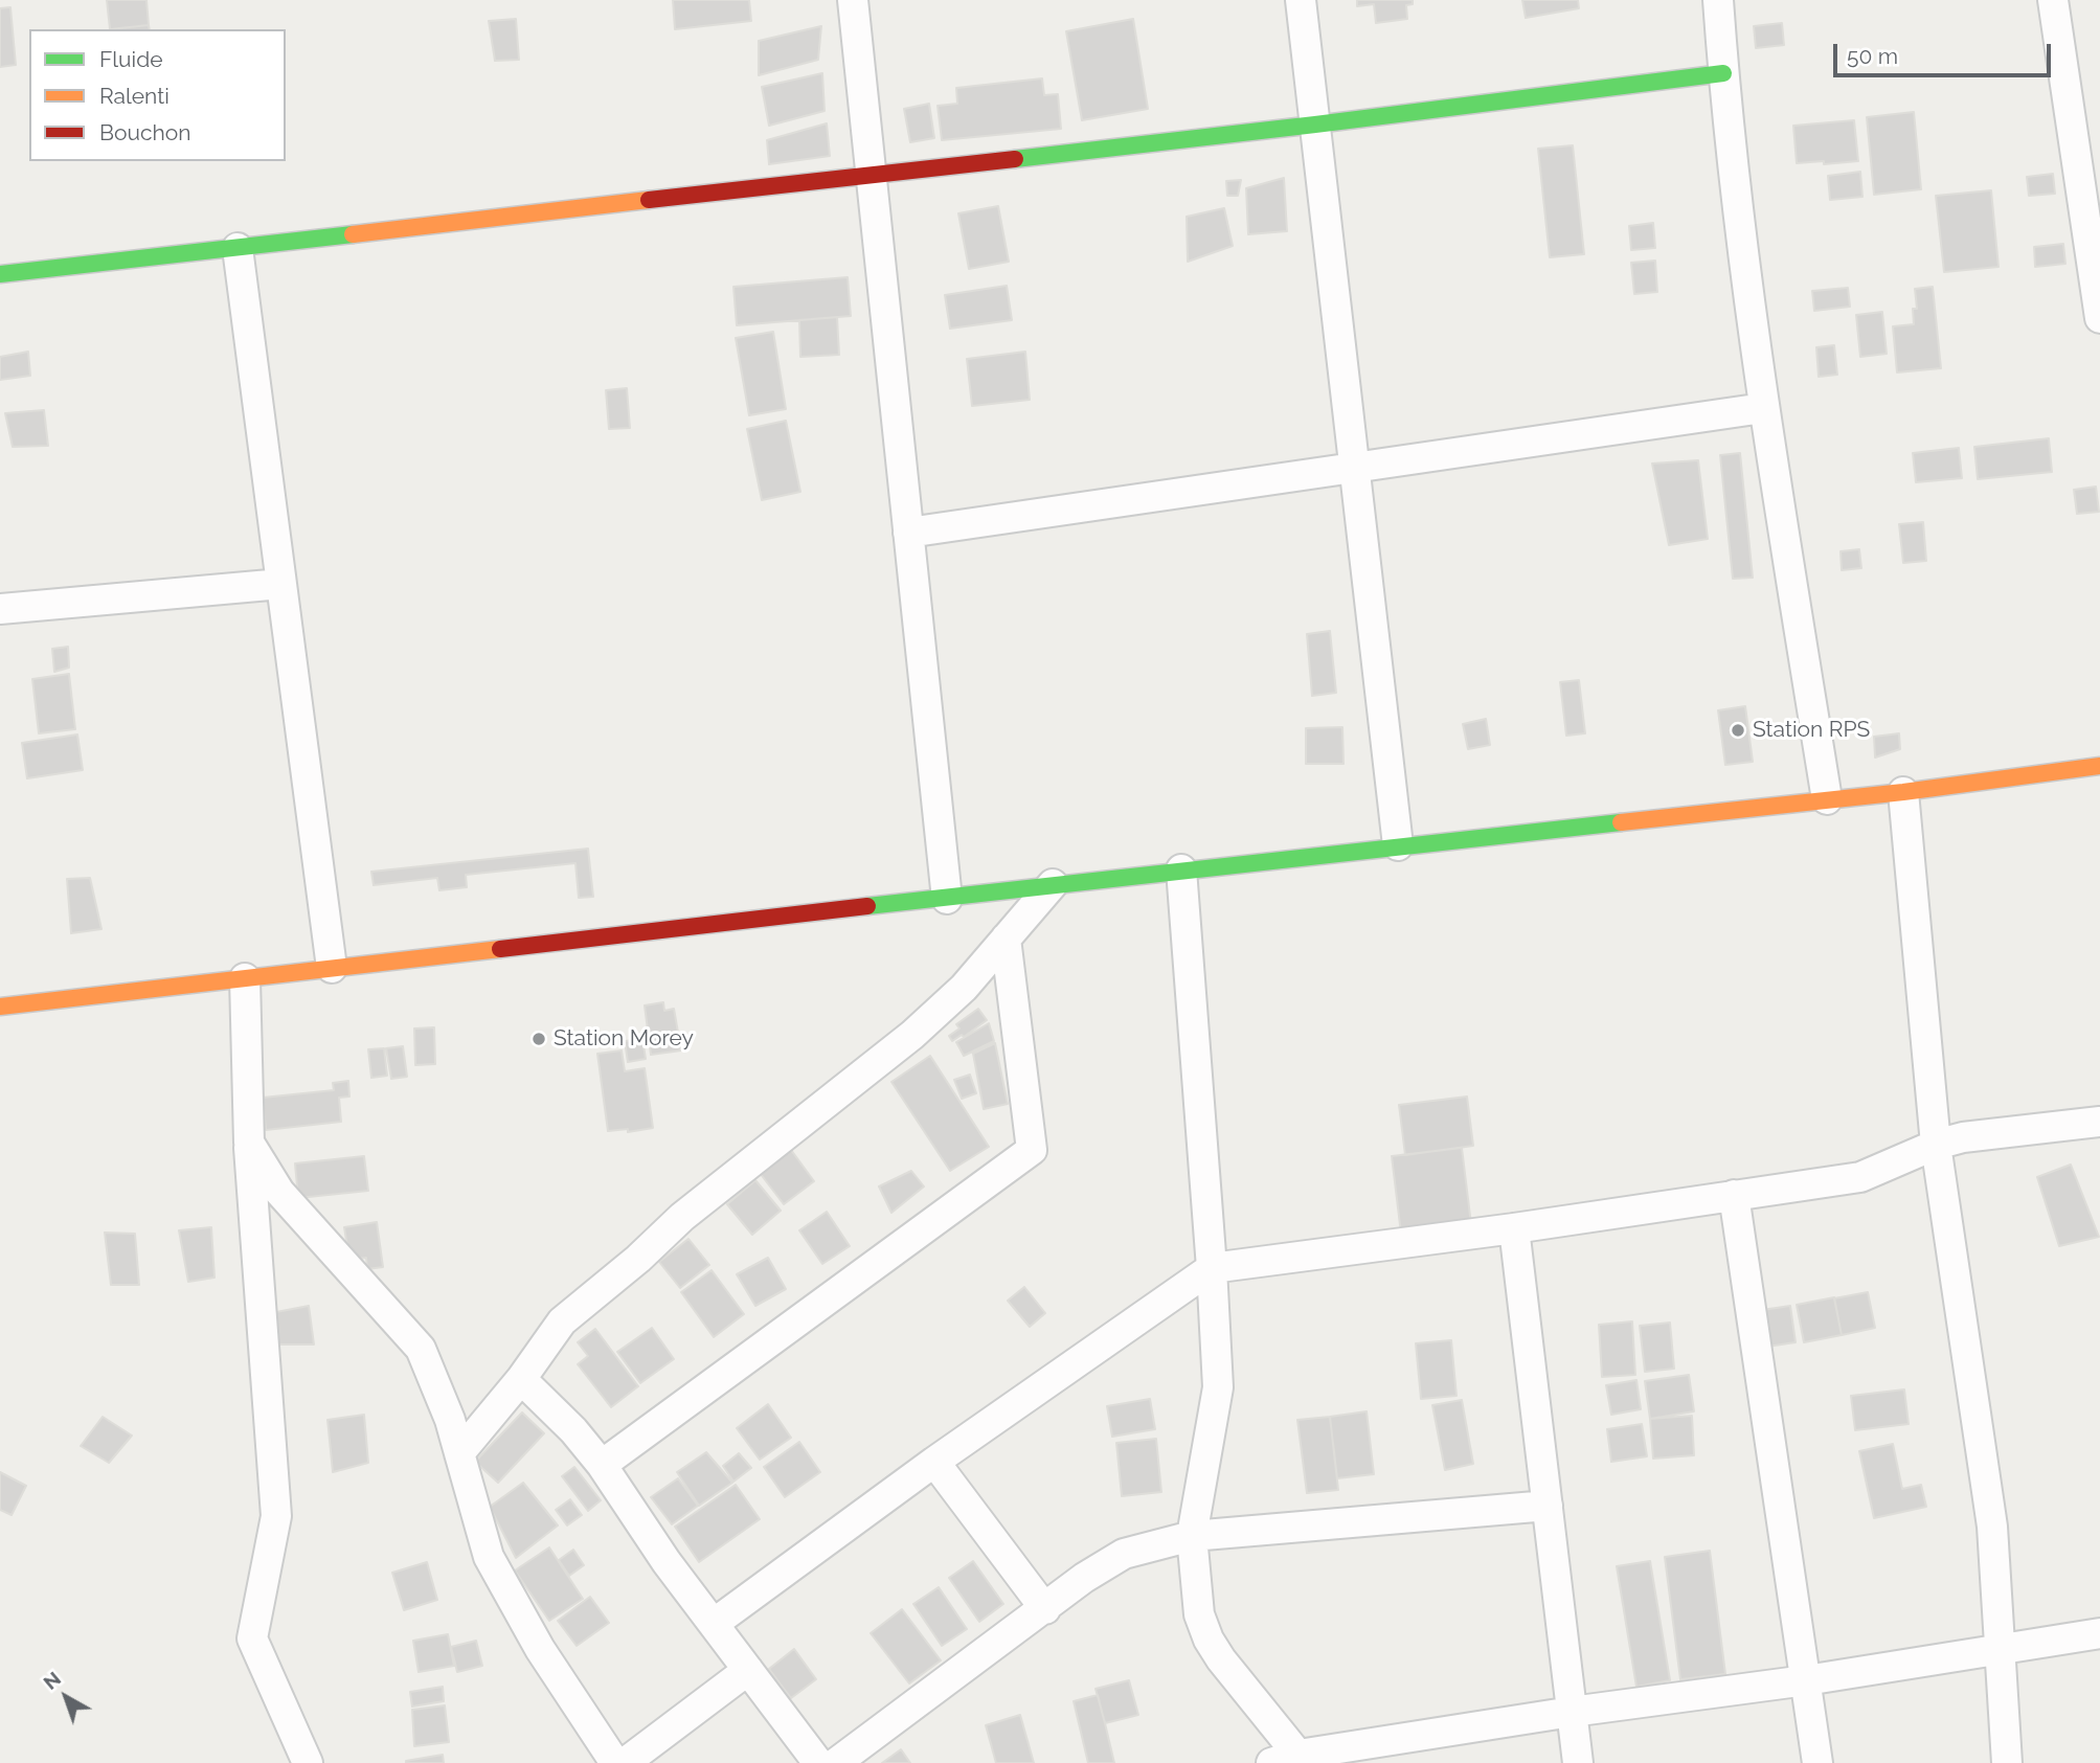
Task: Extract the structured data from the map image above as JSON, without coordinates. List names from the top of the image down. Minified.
{"places":["Station RPS","Station Morey"],"legend":["Fluide","Ralenti","Bouchon"],"scale_bar":"50 m","north":"top left"}
